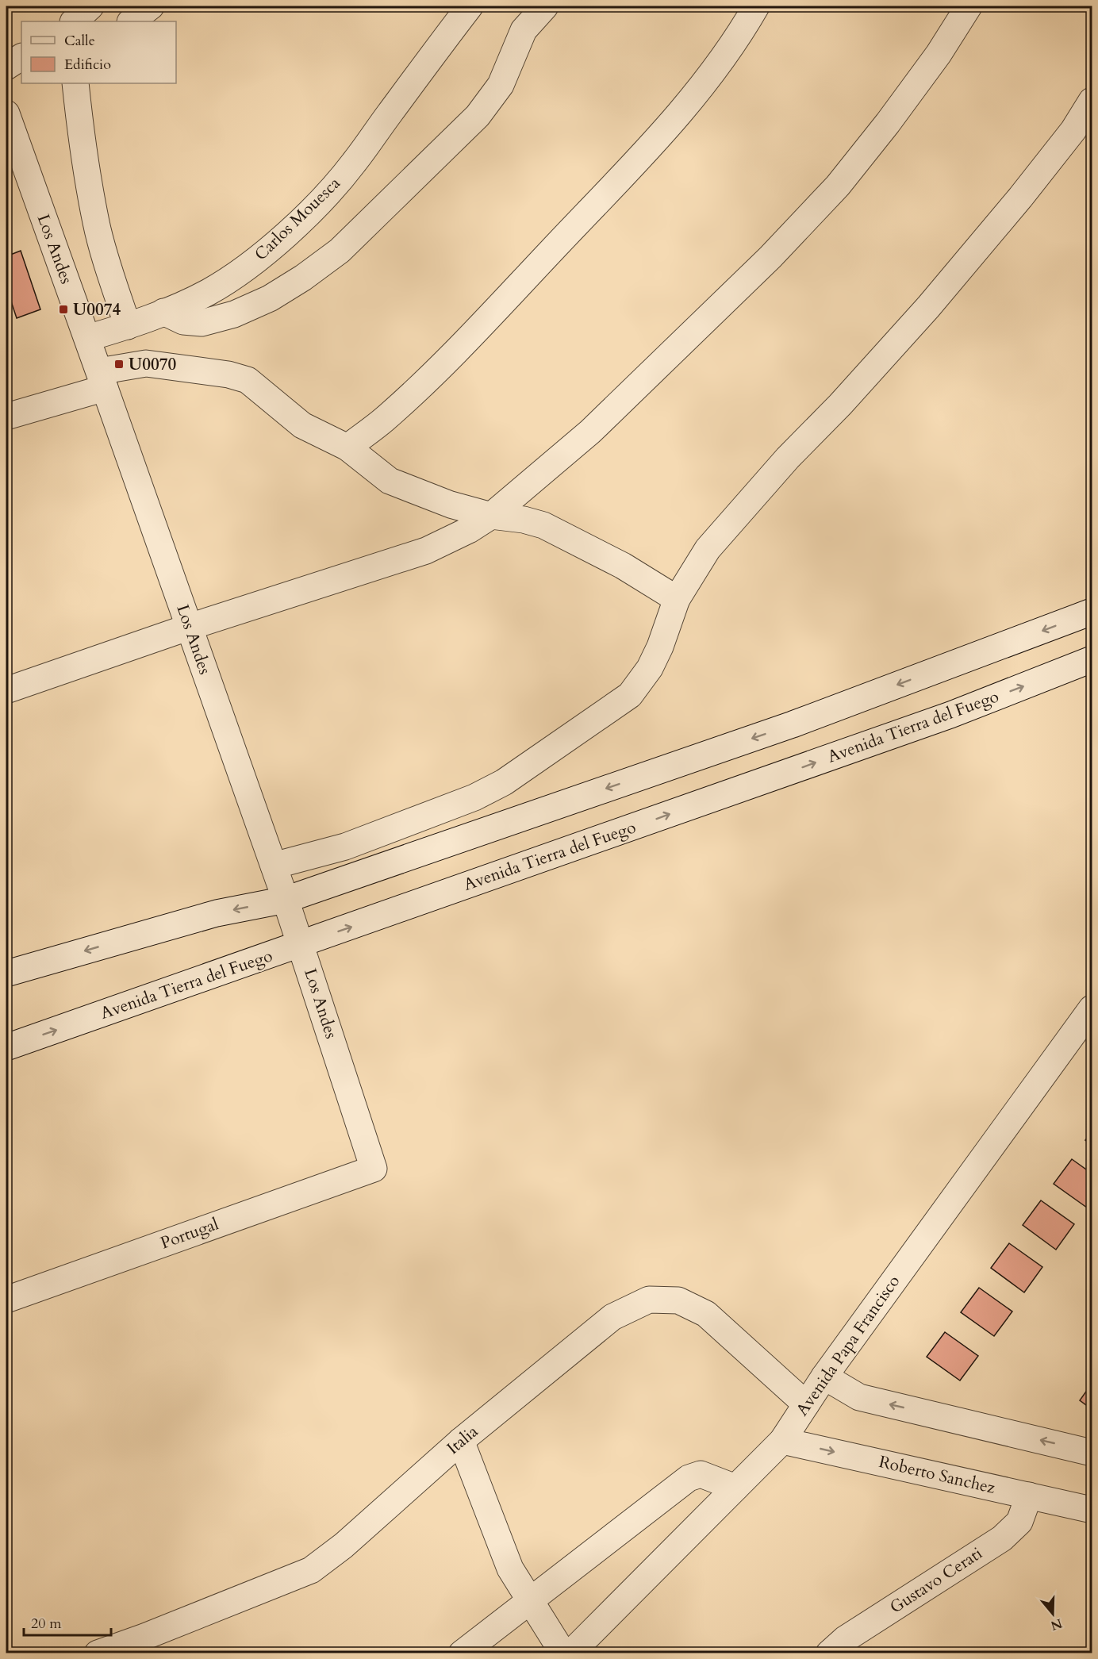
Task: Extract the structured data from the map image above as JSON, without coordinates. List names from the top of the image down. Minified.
{"streets":{"street":["Carlos Mouesca","Los Andes","Avenida Tierra del Fuego","Portugal","Avenida Papa Francisco","Italia","Roberto Sanchez","Gustavo Cerati"]},"crossings":[["Carlos Mouesca","Los Andes"],["Los Andes","Avenida Tierra del Fuego"],["Los Andes","Portugal"],["Avenida Papa Francisco","Italia"],["Avenida Papa Francisco","Roberto Sanchez"],["Roberto Sanchez","Gustavo Cerati"]],"places":{"transit":["U0074","U0070"]},"legend":["Calle","Edificio"],"scale_bar":"20 m","north":"bottom"}
